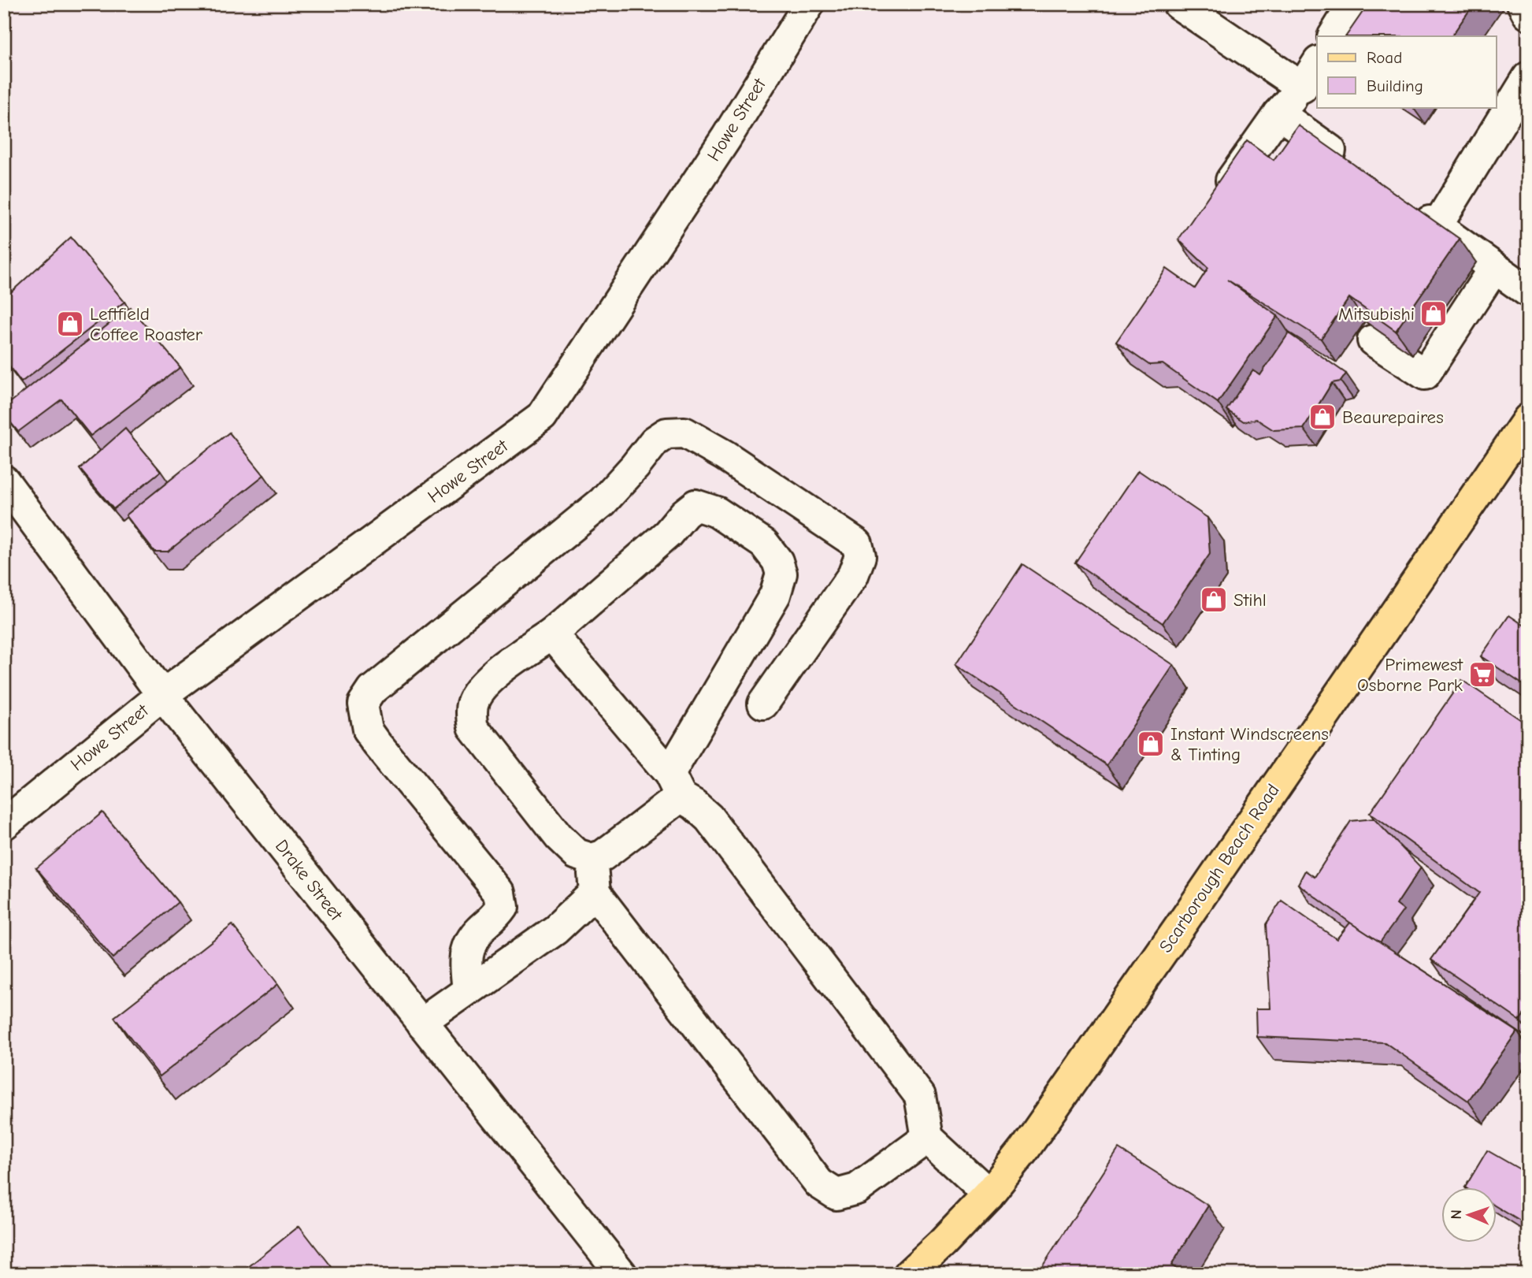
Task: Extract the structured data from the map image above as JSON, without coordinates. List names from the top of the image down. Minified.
{"streets":{"main road":["Scarborough Beach Road"],"street":["Howe Street","Drake Street"]},"crossings":[["Howe Street","Drake Street"]],"places":{"shop":["Mitsubishi","Leftfield Coffee Roaster","Beaurepaires","Stihl","Instant Windscreens & Tinting"],"supermarket":["Primewest Osborne Park"]},"legend":["Road","Building"],"north":"left"}
